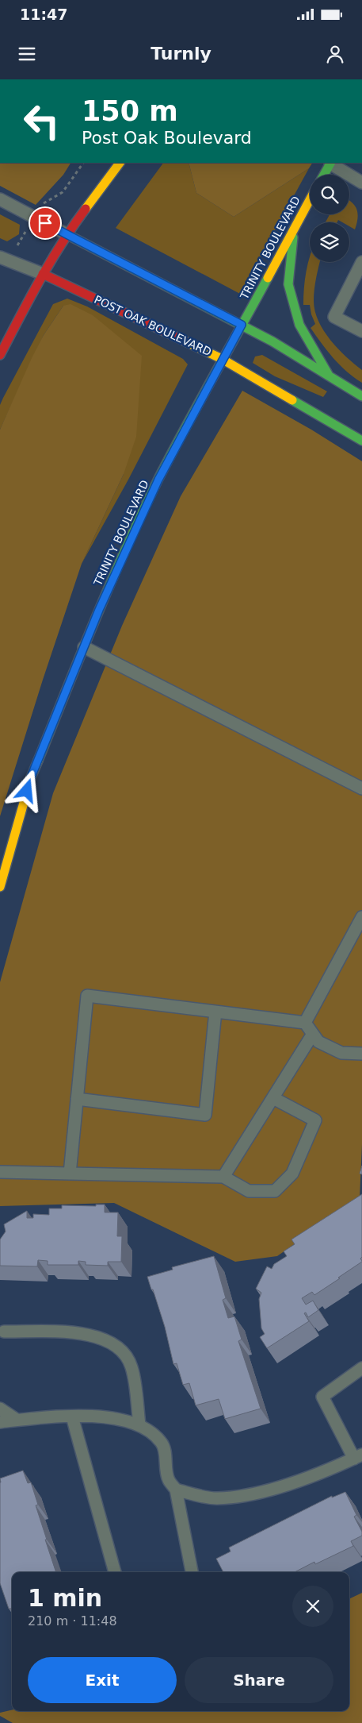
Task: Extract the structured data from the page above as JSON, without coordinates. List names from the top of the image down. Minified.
{"streets":{"main road":["TRINITY BOULEVARD","POST OAK BOULEVARD"]},"crossings":[["TRINITY BOULEVARD","POST OAK BOULEVARD"]],"page":{"status":"11:47","header":"Turnly","turn":["150 m","Post Oak Boulevard"],"heading":["1 min","210 m · 11:48"],"buttons":["Exit","Share"]}}
